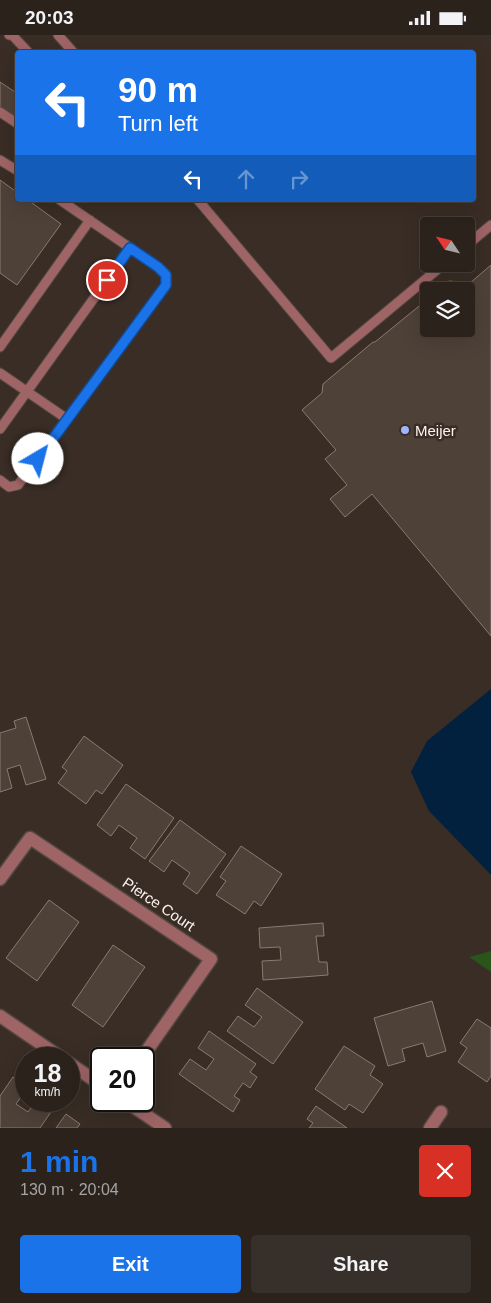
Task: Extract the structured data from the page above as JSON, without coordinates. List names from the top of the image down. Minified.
{"streets":{"street":["Pierce Court"]},"places":["Meijer"],"north":"top left","page":{"status":"20:03","turn":["90 m","Turn left"],"speed":"18 km/h","limit":"20","heading":["1 min","130 m · 20:04"],"buttons":["Exit","Share"]}}
